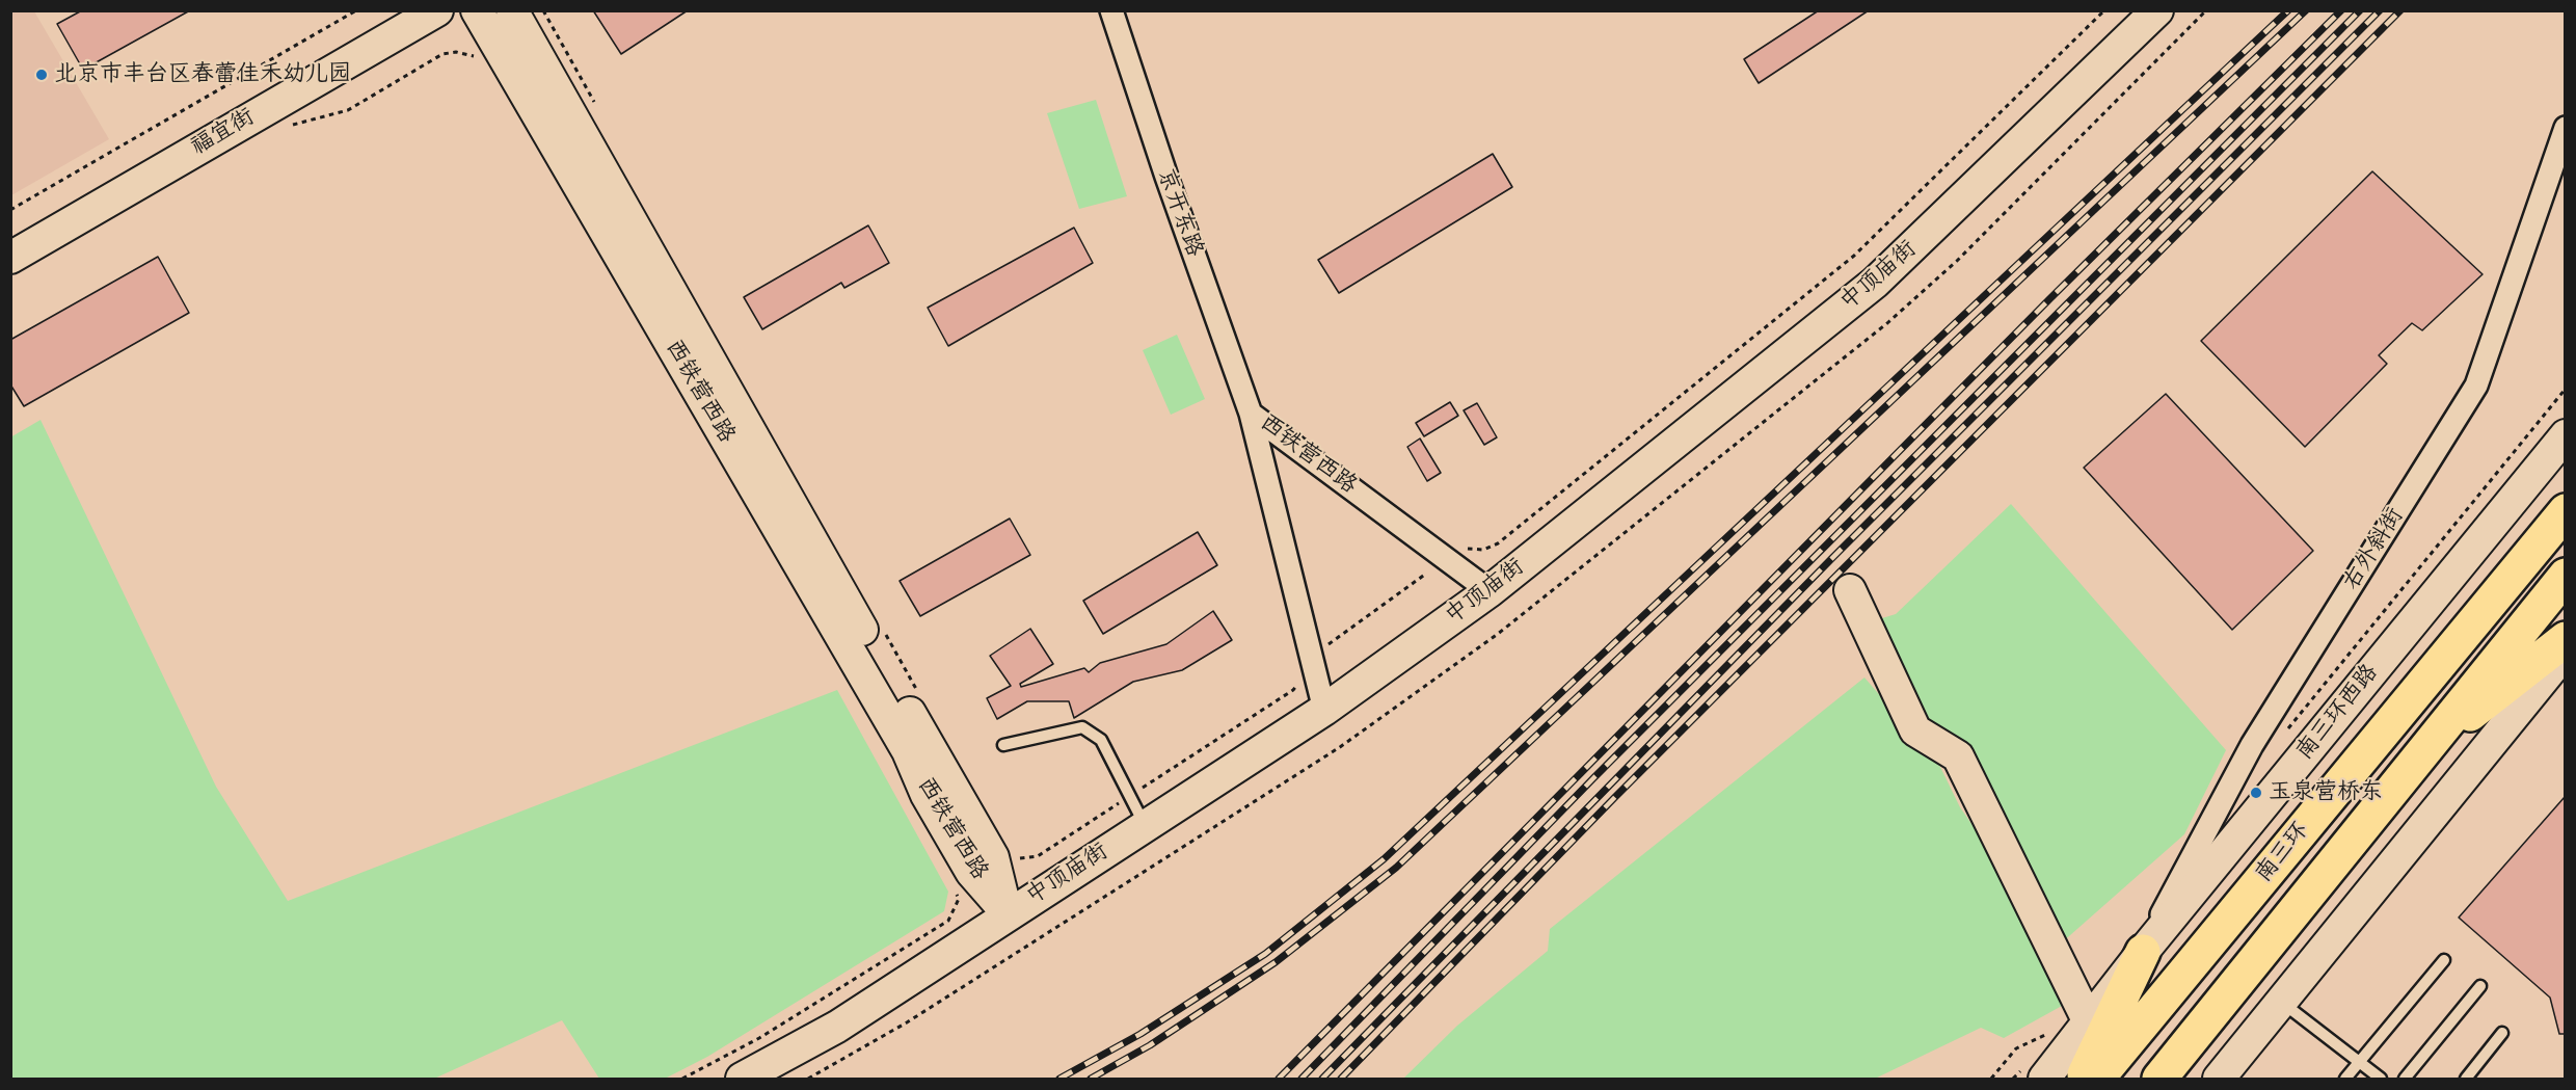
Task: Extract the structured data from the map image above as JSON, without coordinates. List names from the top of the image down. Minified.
{"streets":{"highway":["南三环"],"street":["福宜街","京开东路","中顶庙街","西铁营西路","右外斜街","南三环西路"]},"crossings":[["京开东路","西铁营西路"],["中顶庙街","西铁营西路"],["右外斜街","南三环西路"]],"places":["北京市丰台区春蕾佳禾幼儿园","玉泉营桥东"]}
